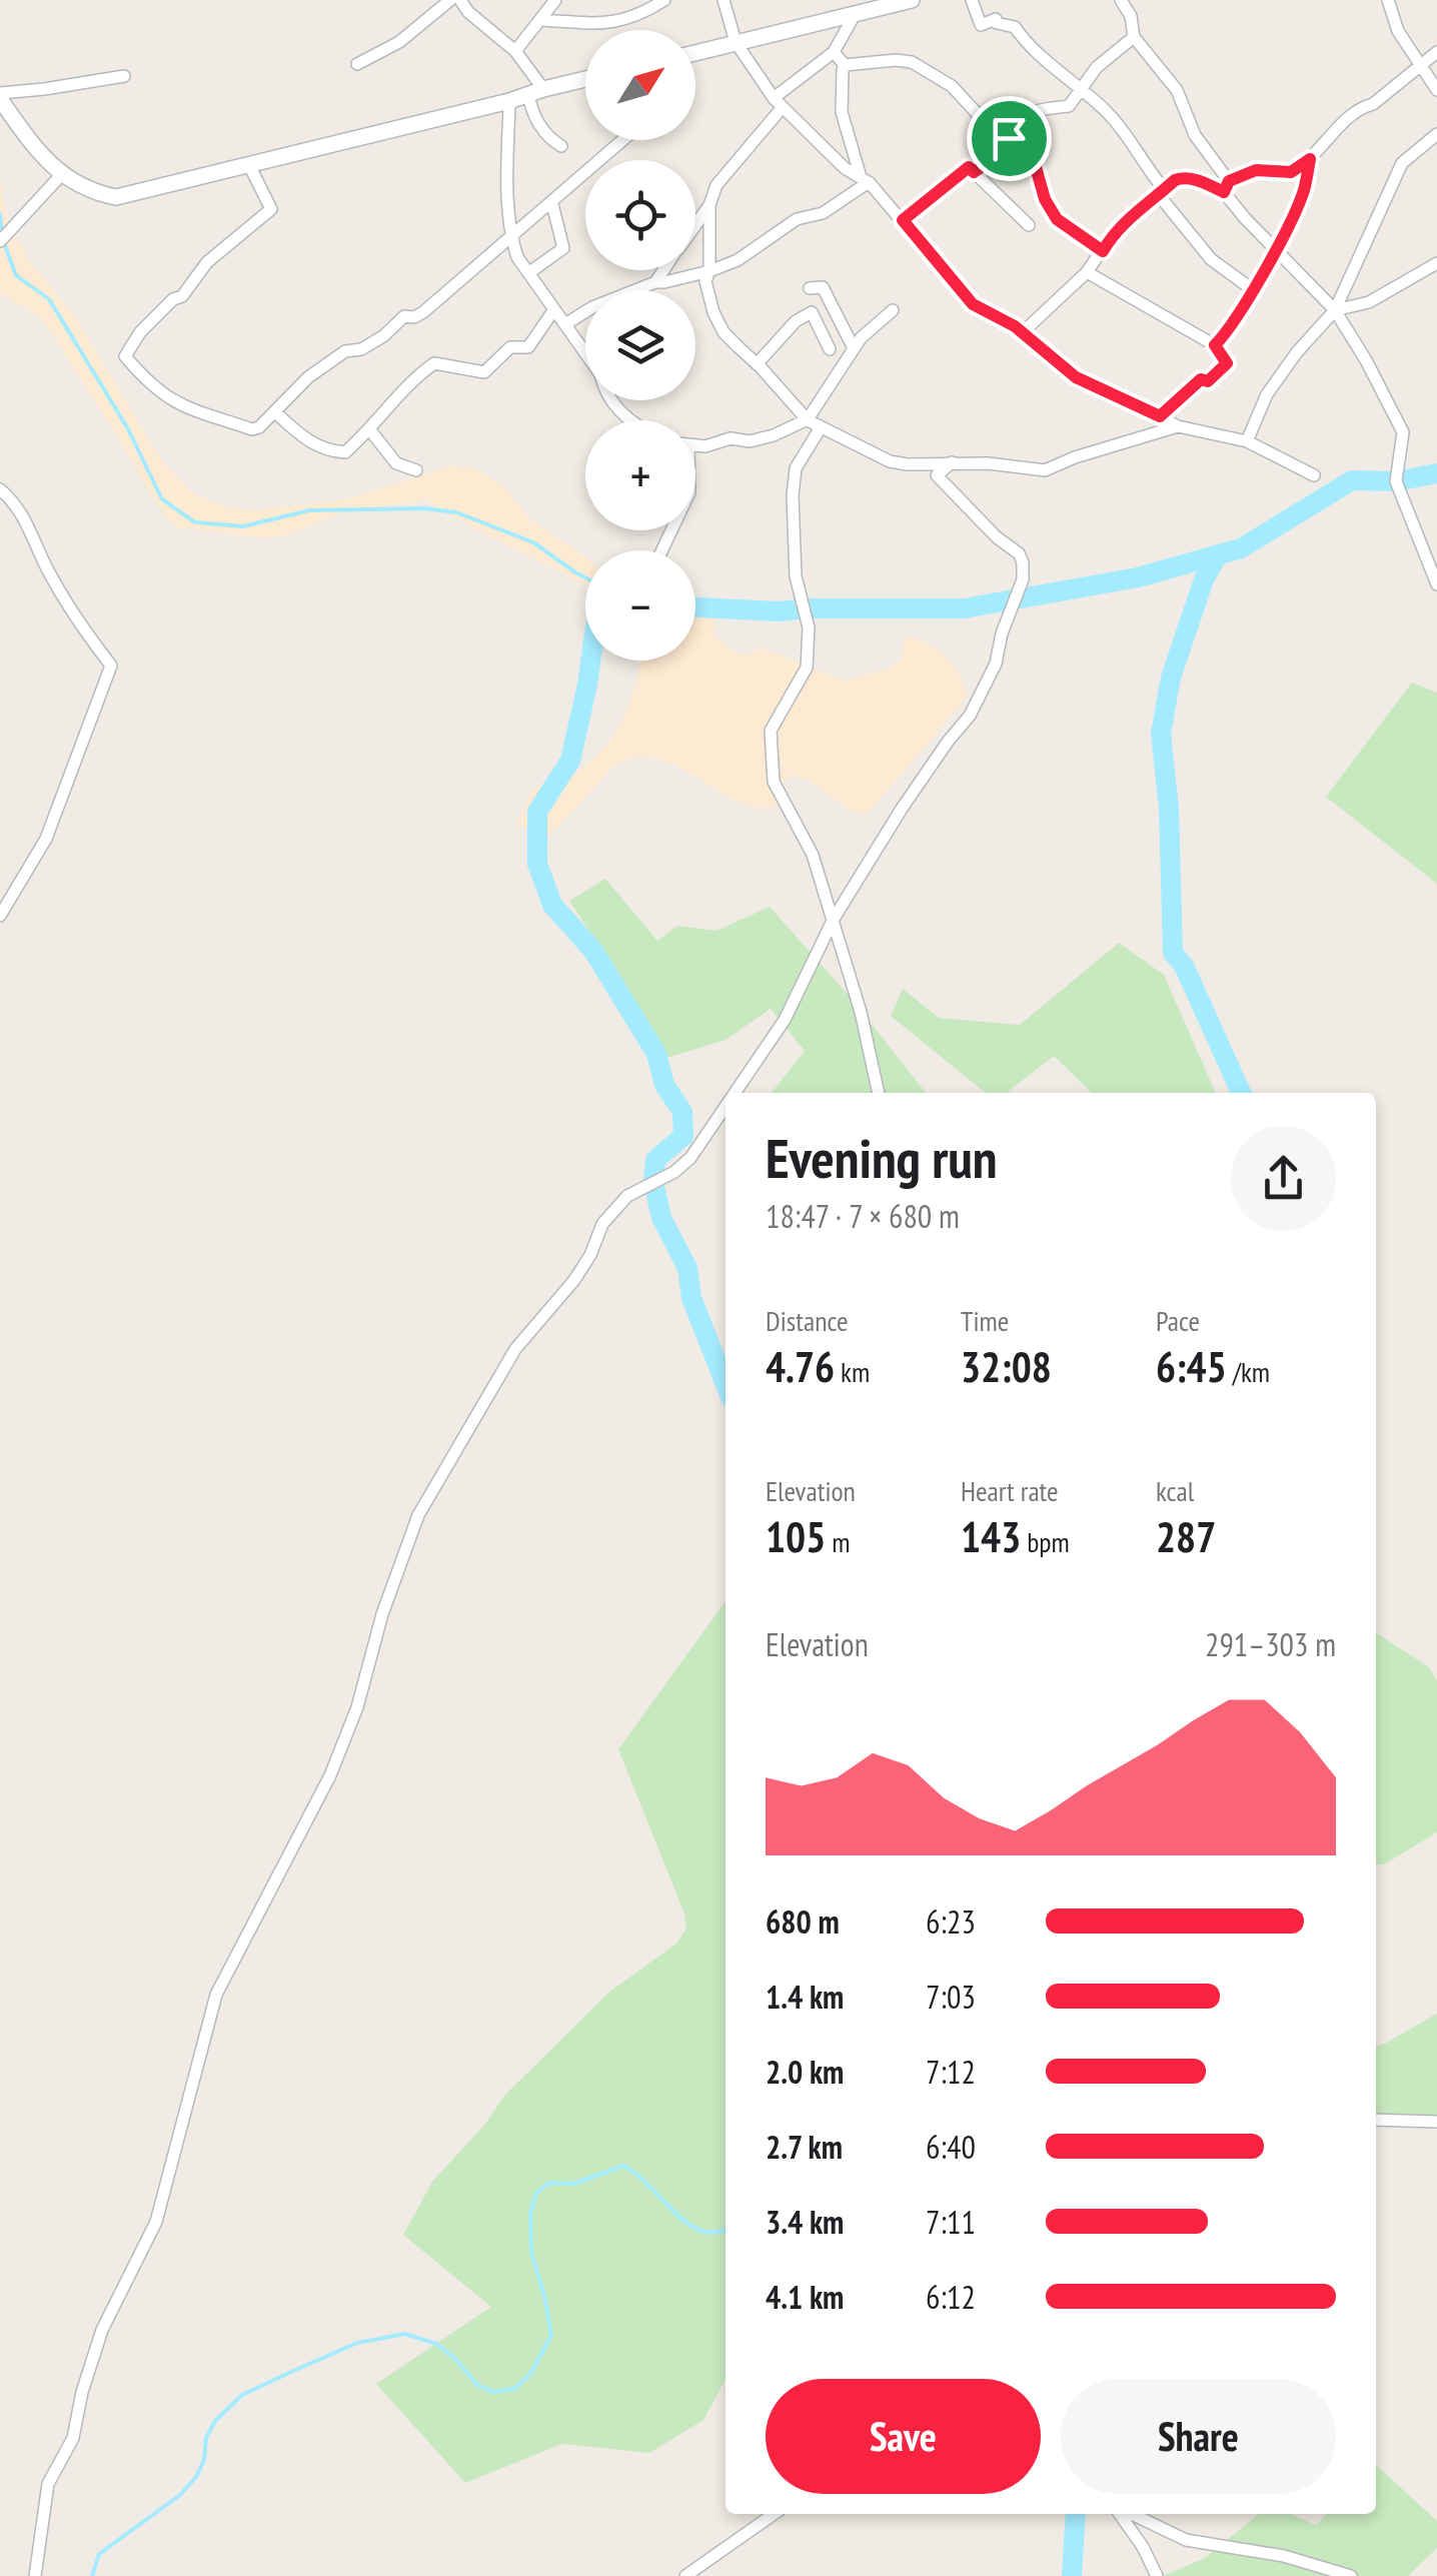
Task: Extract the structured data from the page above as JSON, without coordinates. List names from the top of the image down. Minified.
{"north":"top right","page":{"map_buttons":["+","−"],"heading":["Evening run","18:47 · 7 × 680 m"],"stats":[["Distance","4.76 km"],["Time","32:08"],["Pace","6:45 /km"],["Elevation","105 m"],["Heart rate","143 bpm"],["kcal","287"]],"chart":["Elevation","291–303 m"],"list":[{"name":"680 m","note":"6:23"},{"name":"1.4 km","note":"7:03"},{"name":"2.0 km","note":"7:12"},{"name":"2.7 km","note":"6:40"},{"name":"3.4 km","note":"7:11"},{"name":"4.1 km","note":"6:12"}],"buttons":["Save","Share"]}}
